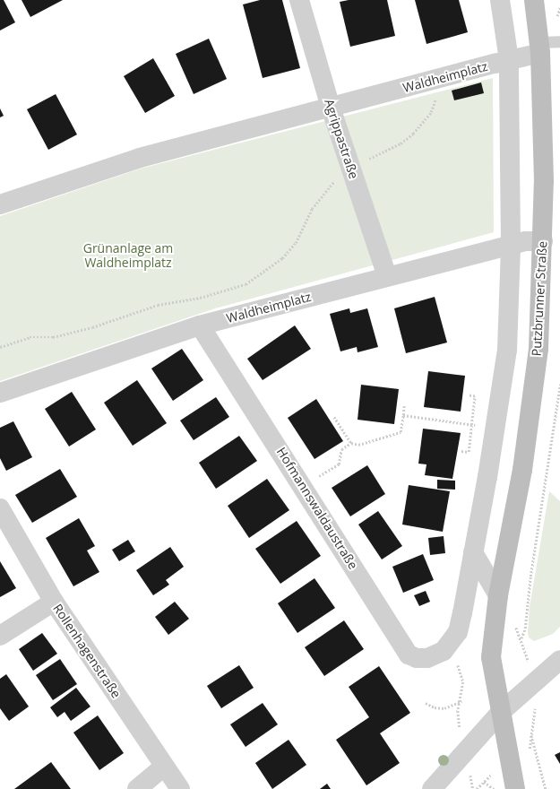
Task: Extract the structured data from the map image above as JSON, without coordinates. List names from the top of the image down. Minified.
{"streets":{"main road":["Putzbrunner Straße"],"street":["Waldheimplatz","Agrippastraße","Hofmannswaldaustraße","Rollenhagenstraße"]},"crossings":[["Waldheimplatz","Agrippastraße"],["Waldheimplatz","Putzbrunner Straße"],["Waldheimplatz","Hofmannswaldaustraße"]],"parks":["Grünanlage am Waldheimplatz"]}
